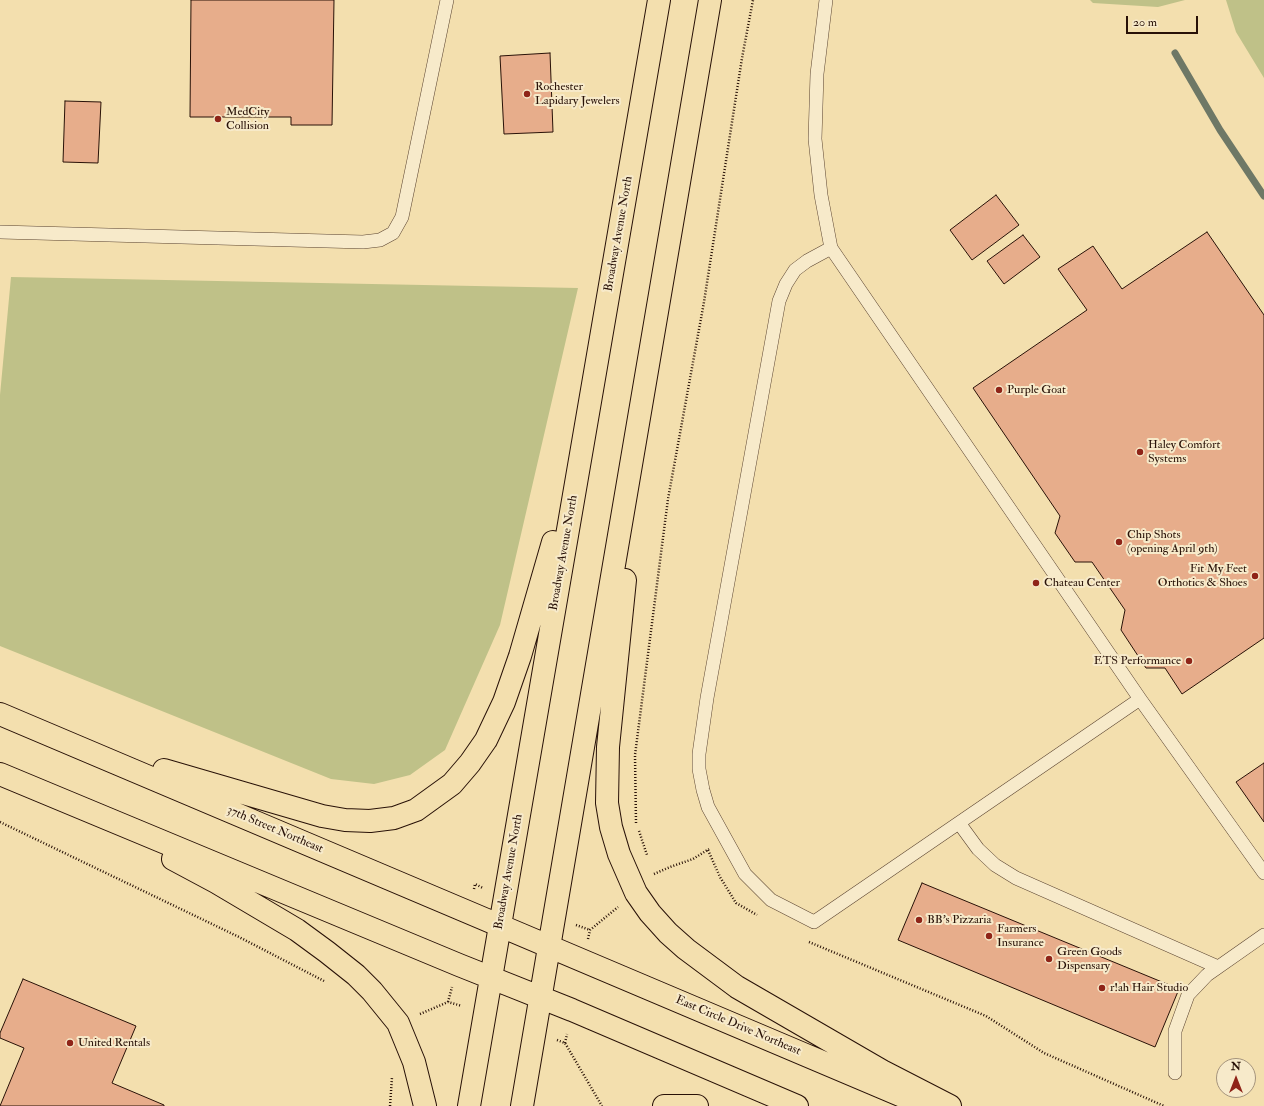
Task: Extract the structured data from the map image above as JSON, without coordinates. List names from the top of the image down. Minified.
{"streets":{"main road":["Broadway Avenue North","37th Street Northeast","East Circle Drive Northeast"]},"crossings":[["Broadway Avenue North","37th Street Northeast"],["37th Street Northeast","East Circle Drive Northeast"]],"places":["Rochester Lapidary Jewelers","MedCity Collision","Purple Goat","Haley Comfort Systems","Chip Shots (opening April 9th)","Fit My Feet Orthotics & Shoes","Chateau Center","ETS Performance","BB's Pizzaria","Farmers Insurance","Green Goods Dispensary","r!ah Hair Studio","United Rentals"],"scale_bar":"20 m","north":"top"}
